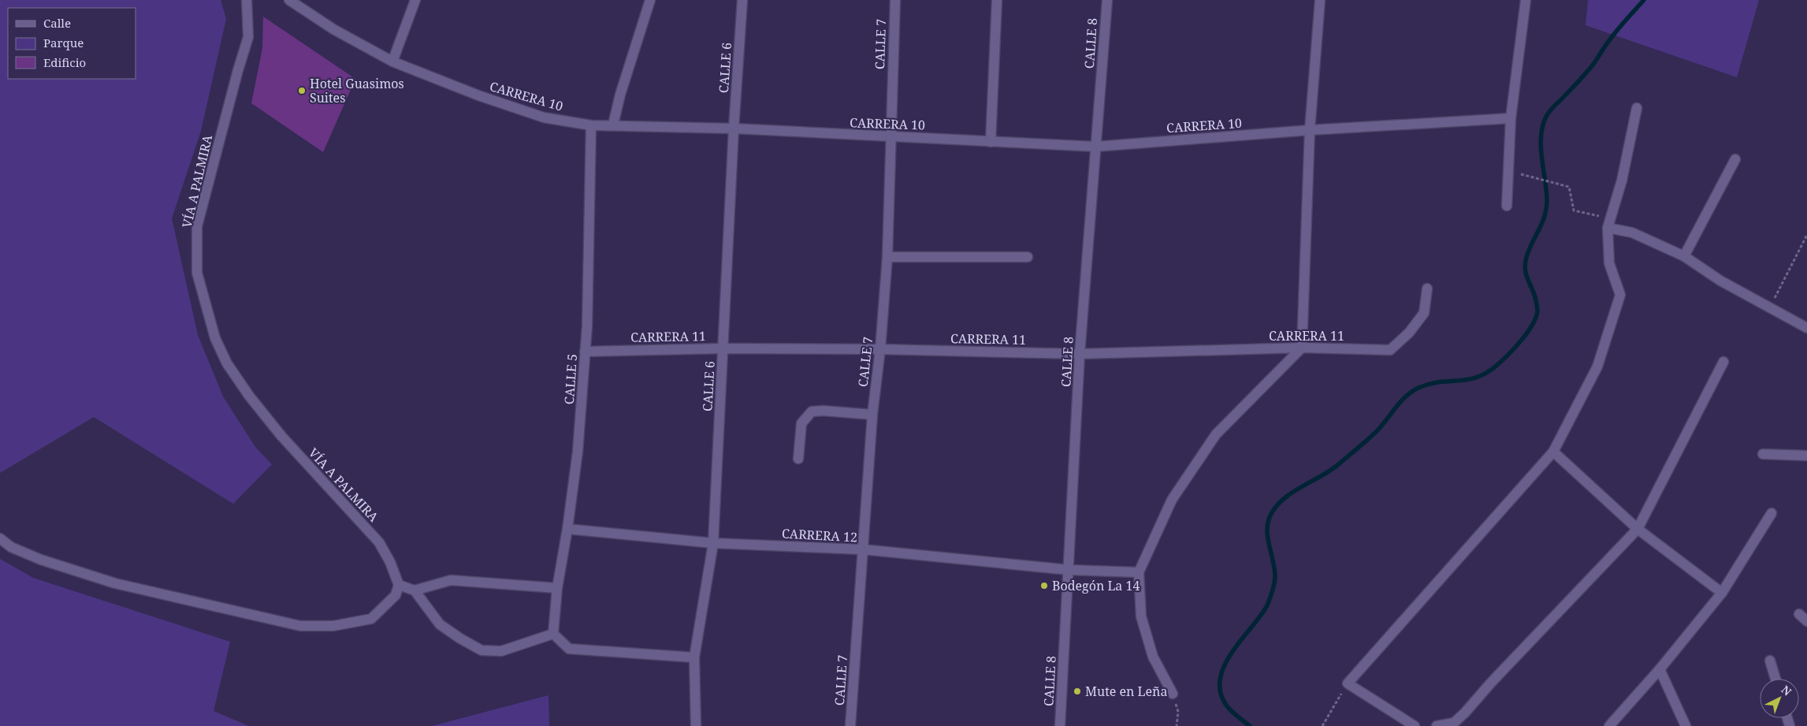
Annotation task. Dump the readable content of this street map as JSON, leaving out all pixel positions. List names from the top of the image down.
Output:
{
  "streets": {
    "street": [
      "CALLE 8",
      "CALLE 7",
      "CALLE 6",
      "CARRERA 10",
      "VÍA A PALMIRA",
      "CARRERA 11",
      "CALLE 5",
      "CARRERA 12"
    ]
  },
  "crossings": [
    ["CALLE 8", "CARRERA 10"],
    ["CALLE 8", "CARRERA 11"],
    ["CALLE 8", "CARRERA 12"],
    ["CALLE 7", "CARRERA 10"],
    ["CALLE 7", "CARRERA 11"],
    ["CALLE 7", "CARRERA 12"],
    ["CALLE 6", "CARRERA 10"],
    ["CALLE 6", "CARRERA 11"],
    ["CALLE 6", "CARRERA 12"],
    ["CARRERA 10", "CALLE 5"],
    ["CARRERA 11", "CALLE 5"],
    ["CALLE 5", "CARRERA 12"]
  ],
  "places": ["Hotel Guasimos Suites", "Bodegón La 14", "Mute en Leña"],
  "legend": ["Calle", "Parque", "Edificio"],
  "north": "top right"
}
